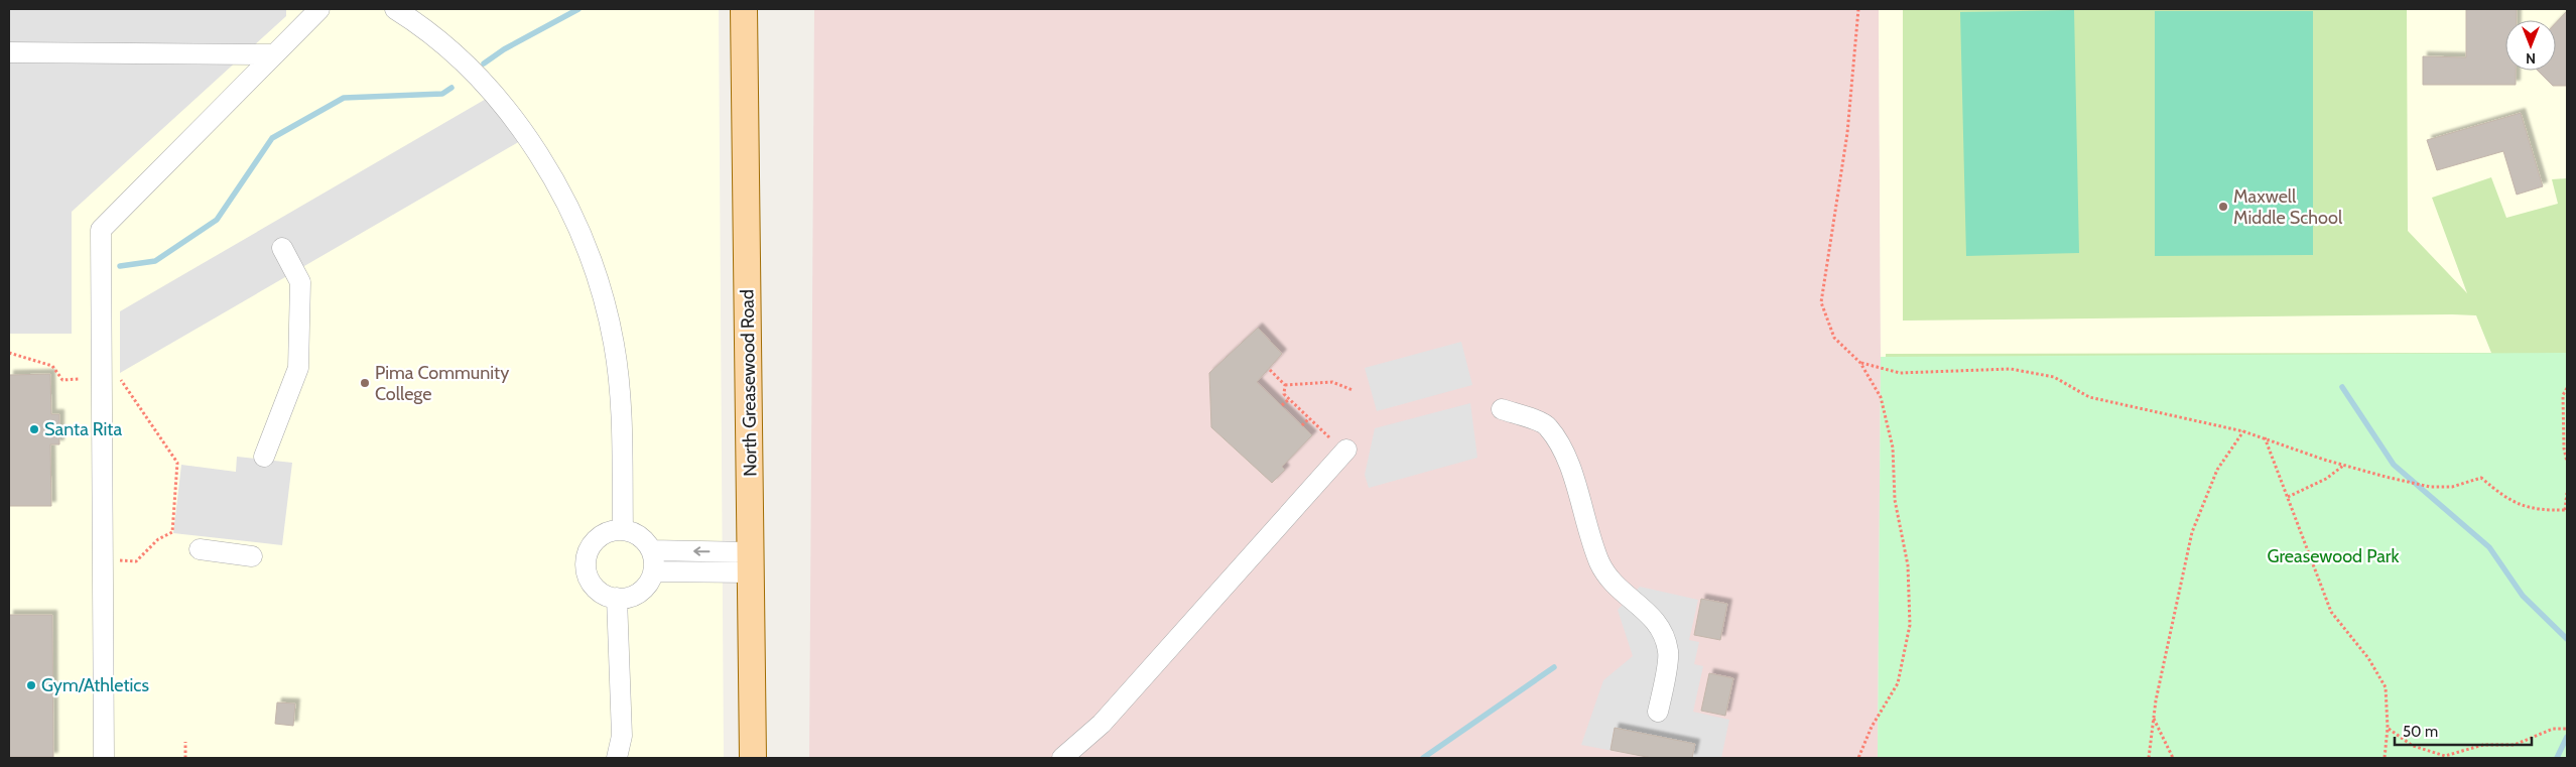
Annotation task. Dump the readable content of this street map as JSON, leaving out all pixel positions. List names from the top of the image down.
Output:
{
  "streets": {
    "main road": ["North Greasewood Road"]
  },
  "parks": ["Greasewood Park"],
  "places": [
    "Maxwell Middle School",
    "Pima Community College",
    "Santa Rita",
    "Gym/Athletics"
  ],
  "scale_bar": "50 m",
  "north": "bottom"
}
